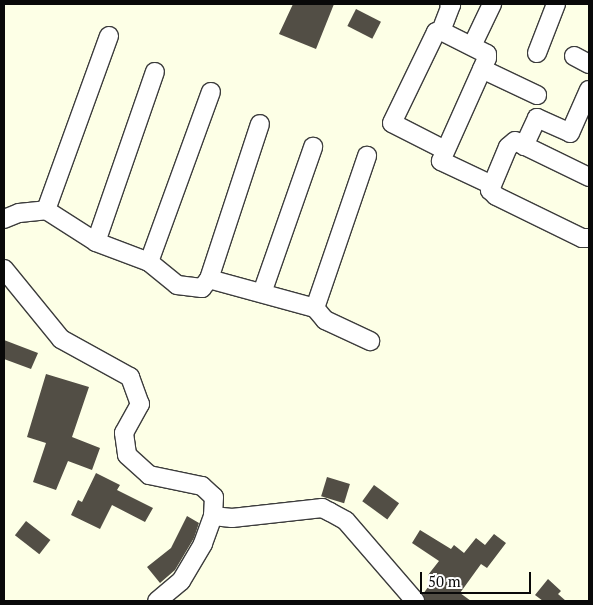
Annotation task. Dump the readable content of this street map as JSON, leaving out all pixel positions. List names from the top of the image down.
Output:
{
  "scale_bar": "50 m"
}
